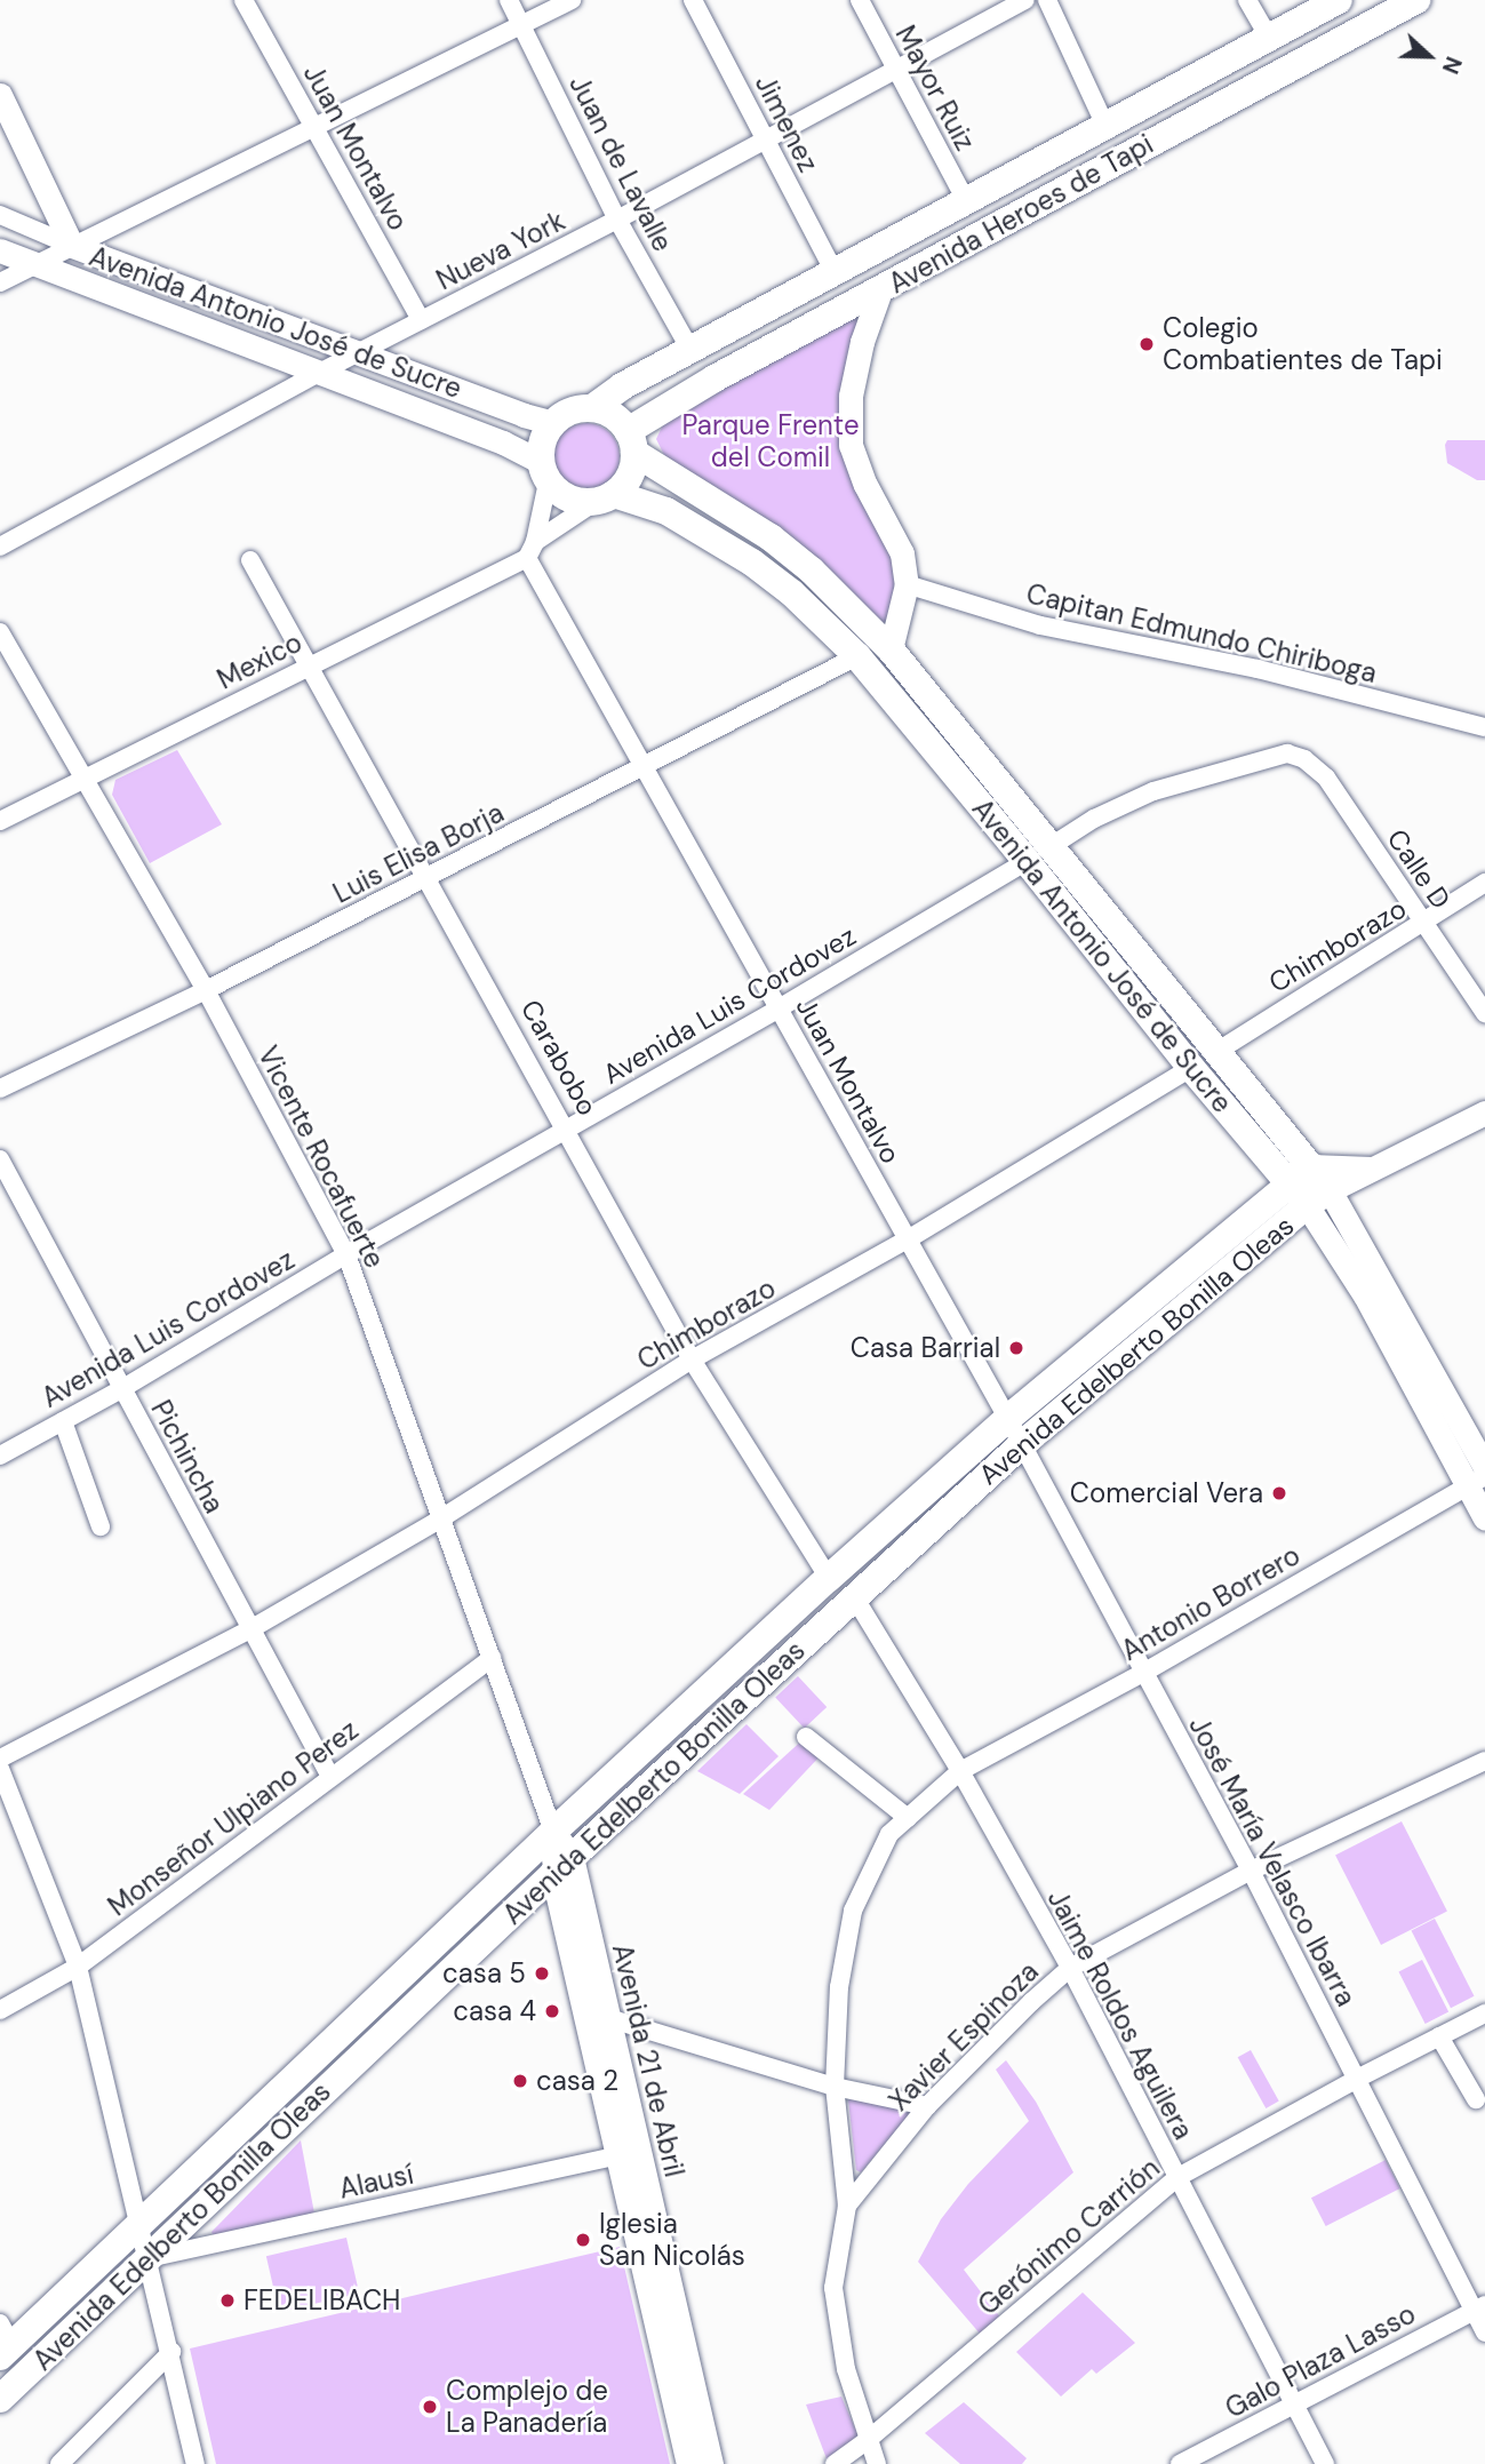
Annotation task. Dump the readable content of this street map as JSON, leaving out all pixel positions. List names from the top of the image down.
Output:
{
  "streets": {
    "main road": [
      "Avenida Heroes de Tapi",
      "Avenida Antonio José de Sucre",
      "Avenida Edelberto Bonilla Oleas",
      "Avenida 21 de Abril"
    ],
    "street": [
      "Mayor Ruiz",
      "Jimenez",
      "Juan Montalvo",
      "Juan de Lavalle",
      "Nueva York",
      "Capitan Edmundo Chiriboga",
      "Mexico",
      "Luis Elisa Borja",
      "Calle D",
      "Chimborazo",
      "Avenida Luis Cordovez",
      "Carabobo",
      "Vicente Rocafuerte",
      "Pichincha",
      "Antonio Borrero",
      "Monseñor Ulpiano Perez",
      "José María Velasco Ibarra",
      "Jaime Roldos Aguilera",
      "Xavier Espinoza",
      "Alausí",
      "Gerónimo Carrión",
      "Galo Plaza Lasso"
    ]
  },
  "crossings": [
    ["Mayor Ruiz", "Avenida Heroes de Tapi"],
    ["Mayor Ruiz", "Nueva York"],
    ["Jimenez", "Avenida Heroes de Tapi"],
    ["Jimenez", "Nueva York"],
    ["Juan Montalvo", "Nueva York"],
    ["Juan Montalvo", "Mexico"],
    ["Juan Montalvo", "Luis Elisa Borja"],
    ["Juan Montalvo", "Chimborazo"],
    ["Juan Montalvo", "Avenida Luis Cordovez"],
    ["Juan Montalvo", "Avenida Edelberto Bonilla Oleas"],
    ["Juan Montalvo", "José María Velasco Ibarra"],
    ["Juan de Lavalle", "Avenida Heroes de Tapi"],
    ["Juan de Lavalle", "Nueva York"],
    ["Avenida Heroes de Tapi", "Avenida Antonio José de Sucre"],
    ["Avenida Heroes de Tapi", "Mexico"],
    ["Nueva York", "Avenida Antonio José de Sucre"],
    ["Avenida Antonio José de Sucre", "Mexico"],
    ["Avenida Antonio José de Sucre", "Luis Elisa Borja"],
    ["Avenida Antonio José de Sucre", "Calle D"],
    ["Avenida Antonio José de Sucre", "Chimborazo"],
    ["Avenida Antonio José de Sucre", "Avenida Luis Cordovez"],
    ["Avenida Antonio José de Sucre", "Avenida Edelberto Bonilla Oleas"],
    ["Avenida Antonio José de Sucre", "Antonio Borrero"],
    ["Mexico", "Carabobo"],
    ["Mexico", "Vicente Rocafuerte"],
    ["Luis Elisa Borja", "Carabobo"],
    ["Luis Elisa Borja", "Vicente Rocafuerte"],
    ["Calle D", "Chimborazo"],
    ["Chimborazo", "Carabobo"],
    ["Chimborazo", "Vicente Rocafuerte"],
    ["Chimborazo", "Pichincha"],
    ["Avenida Luis Cordovez", "Carabobo"],
    ["Avenida Luis Cordovez", "Vicente Rocafuerte"],
    ["Avenida Luis Cordovez", "Pichincha"],
    ["Carabobo", "Avenida Edelberto Bonilla Oleas"],
    ["Vicente Rocafuerte", "Avenida Edelberto Bonilla Oleas"],
    ["Vicente Rocafuerte", "Monseñor Ulpiano Perez"],
    ["Avenida Edelberto Bonilla Oleas", "José María Velasco Ibarra"],
    ["Avenida Edelberto Bonilla Oleas", "Jaime Roldos Aguilera"],
    ["Avenida Edelberto Bonilla Oleas", "Avenida 21 de Abril"],
    ["Avenida Edelberto Bonilla Oleas", "Alausí"],
    ["Pichincha", "Monseñor Ulpiano Perez"],
    ["Antonio Borrero", "José María Velasco Ibarra"],
    ["Antonio Borrero", "Jaime Roldos Aguilera"],
    ["Antonio Borrero", "Xavier Espinoza"],
    ["José María Velasco Ibarra", "Xavier Espinoza"],
    ["José María Velasco Ibarra", "Gerónimo Carrión"],
    ["José María Velasco Ibarra", "Galo Plaza Lasso"],
    ["Jaime Roldos Aguilera", "Xavier Espinoza"],
    ["Jaime Roldos Aguilera", "Gerónimo Carrión"],
    ["Jaime Roldos Aguilera", "Galo Plaza Lasso"],
    ["Avenida 21 de Abril", "Alausí"]
  ],
  "parks": ["Parque Frente del Comil"],
  "places": [
    "Colegio Combatientes de Tapi",
    "Casa Barrial",
    "Comercial Vera",
    "casa 5",
    "casa 4",
    "casa 2",
    "Iglesia San Nicolás",
    "FEDELIBACH",
    "Complejo de La Panadería"
  ],
  "north": "right"
}
